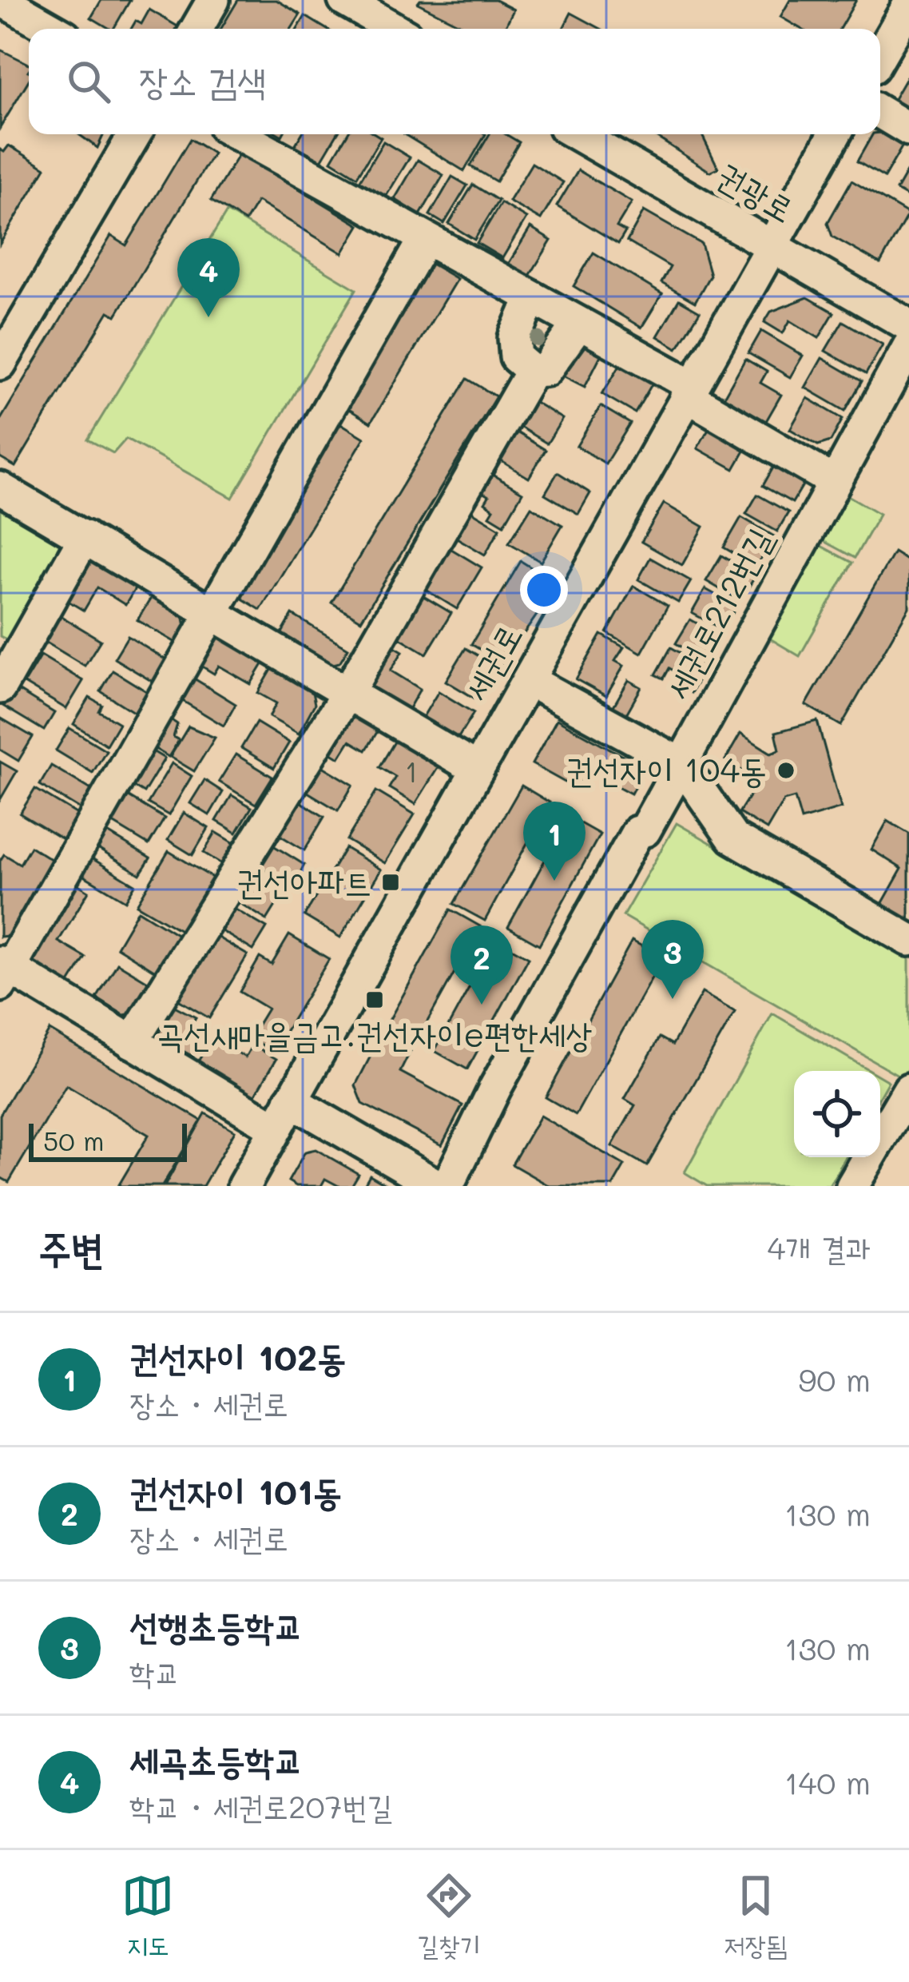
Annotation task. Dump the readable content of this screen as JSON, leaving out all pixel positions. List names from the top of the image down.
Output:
{
  "streets": {
    "street": ["권광로", "세권로212번길", "세권로"]
  },
  "crossings": [
    ["권광로", "세권로"]
  ],
  "places": {
    "other": ["권선자이 104동"],
    "transit": ["권선아파트", "곡선새마을금고.권선자이e편한세상"]
  },
  "house_numbers": ["1"],
  "scale_bar": "50 m",
  "page": {
    "search": "장소 검색",
    "pins": [
      "4",
      "1",
      "3",
      "2"
    ],
    "scale": "50 m",
    "heading": ["주변", "4개 결과"],
    "list": [
      {
        "mark": "1",
        "name": "권선자이 102동",
        "note": "장소 · 세권로",
        "value": "90 m"
      },
      {
        "mark": "2",
        "name": "권선자이 101동",
        "note": "장소 · 세권로",
        "value": "130 m"
      },
      {
        "mark": "3",
        "name": "선행초등학교",
        "note": "학교",
        "value": "130 m"
      },
      {
        "mark": "4",
        "name": "세곡초등학교",
        "note": "학교 · 세권로207번길",
        "value": "140 m"
      }
    ],
    "nav": ["지도", "길찾기", "저장됨"]
  }
}
